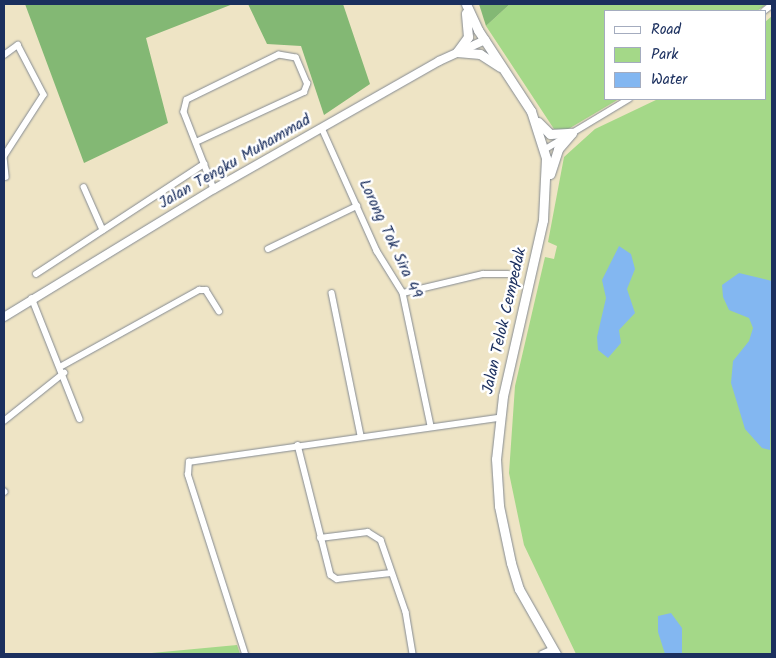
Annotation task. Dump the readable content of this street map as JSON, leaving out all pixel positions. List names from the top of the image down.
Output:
{
  "streets": {
    "main road": ["Jalan Tengku Muhammad", "Jalan Telok Cempedak"],
    "street": ["Lorong Tok Sira 49"]
  },
  "crossings": [
    ["Jalan Tengku Muhammad", "Lorong Tok Sira 49"],
    ["Jalan Tengku Muhammad", "Jalan Telok Cempedak"]
  ],
  "legend": ["Road", "Park", "Water"]
}
